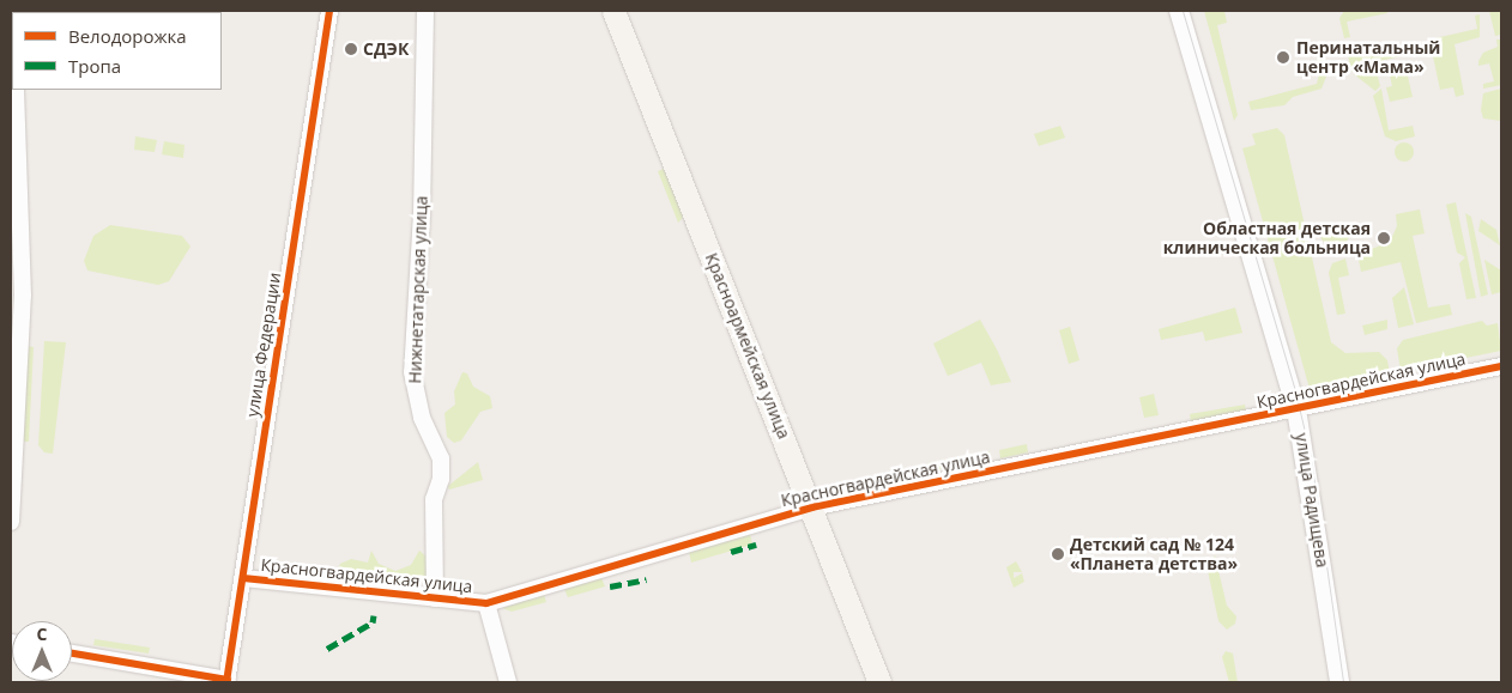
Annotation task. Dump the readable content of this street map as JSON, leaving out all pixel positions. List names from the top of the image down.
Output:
{
  "streets": {
    "main road": ["Красноармейская улица"],
    "street": [
      "Нижнетатарская улица",
      "улица Федерации",
      "Красногвардейская улица",
      "улица Радищева"
    ]
  },
  "crossings": [
    ["Нижнетатарская улица", "Красногвардейская улица"],
    ["улица Федерации", "Красногвардейская улица"],
    ["Красноармейская улица", "Красногвардейская улица"],
    ["Красногвардейская улица", "улица Радищева"]
  ],
  "places": [
    "СДЭК",
    "Перинатальный центр «Мама»",
    "Областная детская клиническая больница",
    "Детский сад № 124 «Планета детства»"
  ],
  "legend": ["Велодорожка", "Тропа"],
  "north": "top"
}
